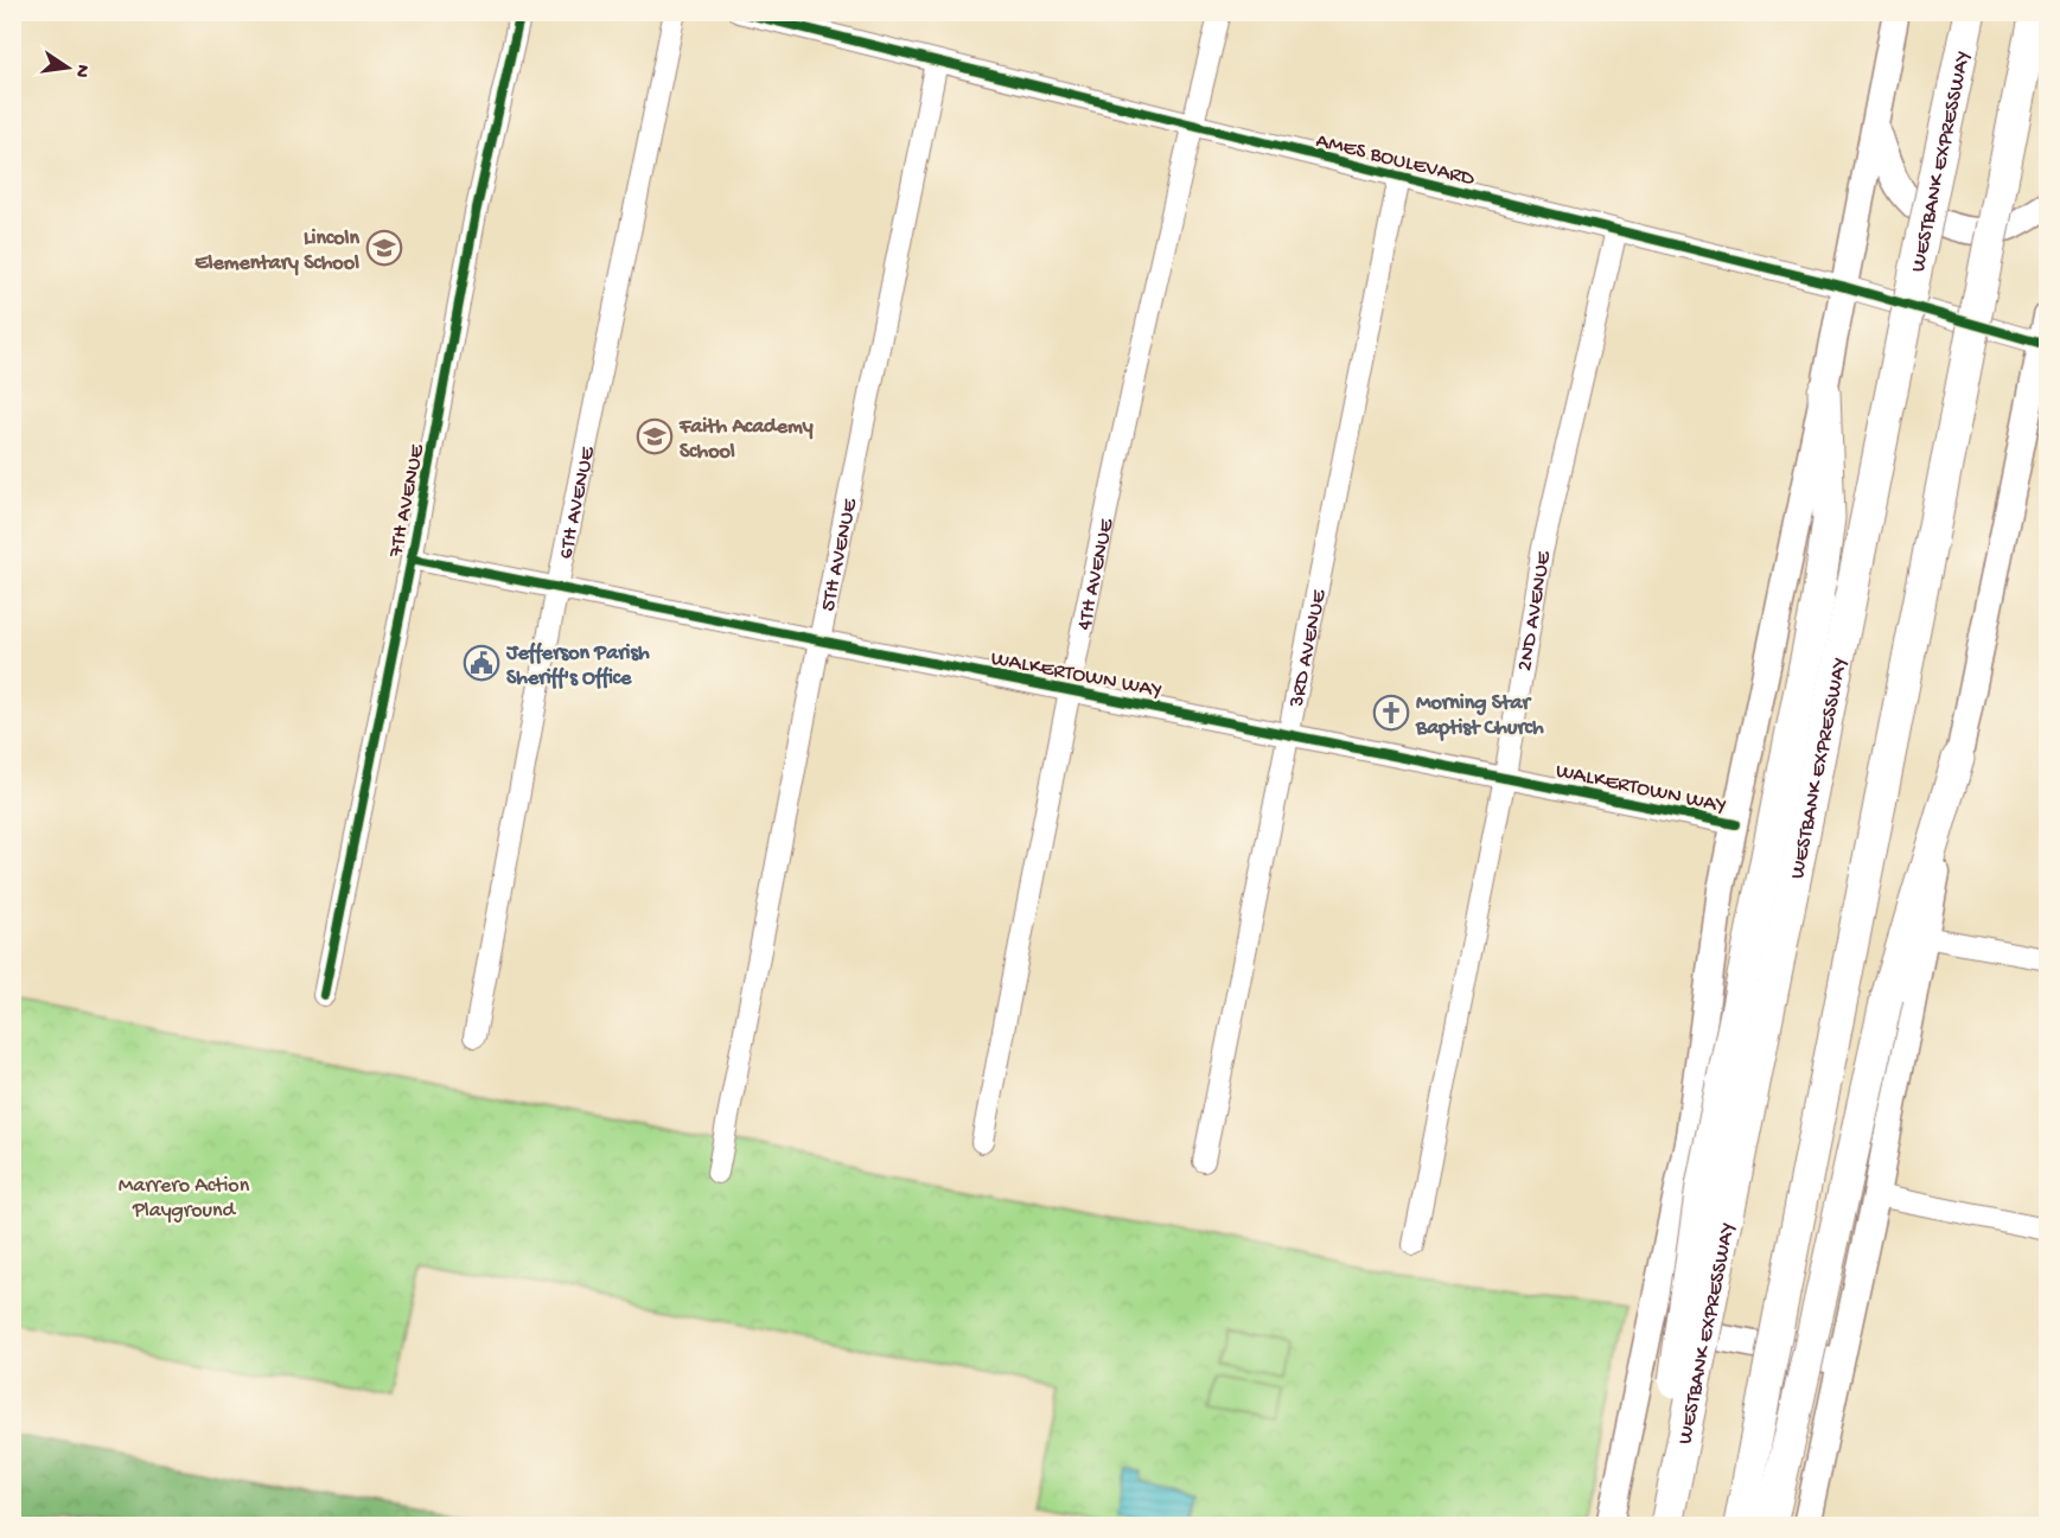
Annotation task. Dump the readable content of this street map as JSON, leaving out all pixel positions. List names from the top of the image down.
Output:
{
  "streets": {
    "highway": ["WESTBANK EXPRESSWAY"],
    "street": [
      "AMES BOULEVARD",
      "7TH AVENUE",
      "6TH AVENUE",
      "5TH AVENUE",
      "4TH AVENUE",
      "2ND AVENUE",
      "3RD AVENUE",
      "WALKERTOWN WAY"
    ]
  },
  "crossings": [
    ["AMES BOULEVARD", "5TH AVENUE"],
    ["AMES BOULEVARD", "4TH AVENUE"],
    ["AMES BOULEVARD", "2ND AVENUE"],
    ["AMES BOULEVARD", "3RD AVENUE"],
    ["7TH AVENUE", "WALKERTOWN WAY"],
    ["6TH AVENUE", "WALKERTOWN WAY"],
    ["5TH AVENUE", "WALKERTOWN WAY"],
    ["4TH AVENUE", "WALKERTOWN WAY"],
    ["2ND AVENUE", "WALKERTOWN WAY"],
    ["3RD AVENUE", "WALKERTOWN WAY"]
  ],
  "parks": ["Marrero Action Playground"],
  "places": {
    "school or university": ["Lincoln Elementary School", "Faith Academy School"],
    "public building": ["Jefferson Parish Sheriff's Office"],
    "church": ["Morning Star Baptist Church"]
  },
  "north": "right"
}
